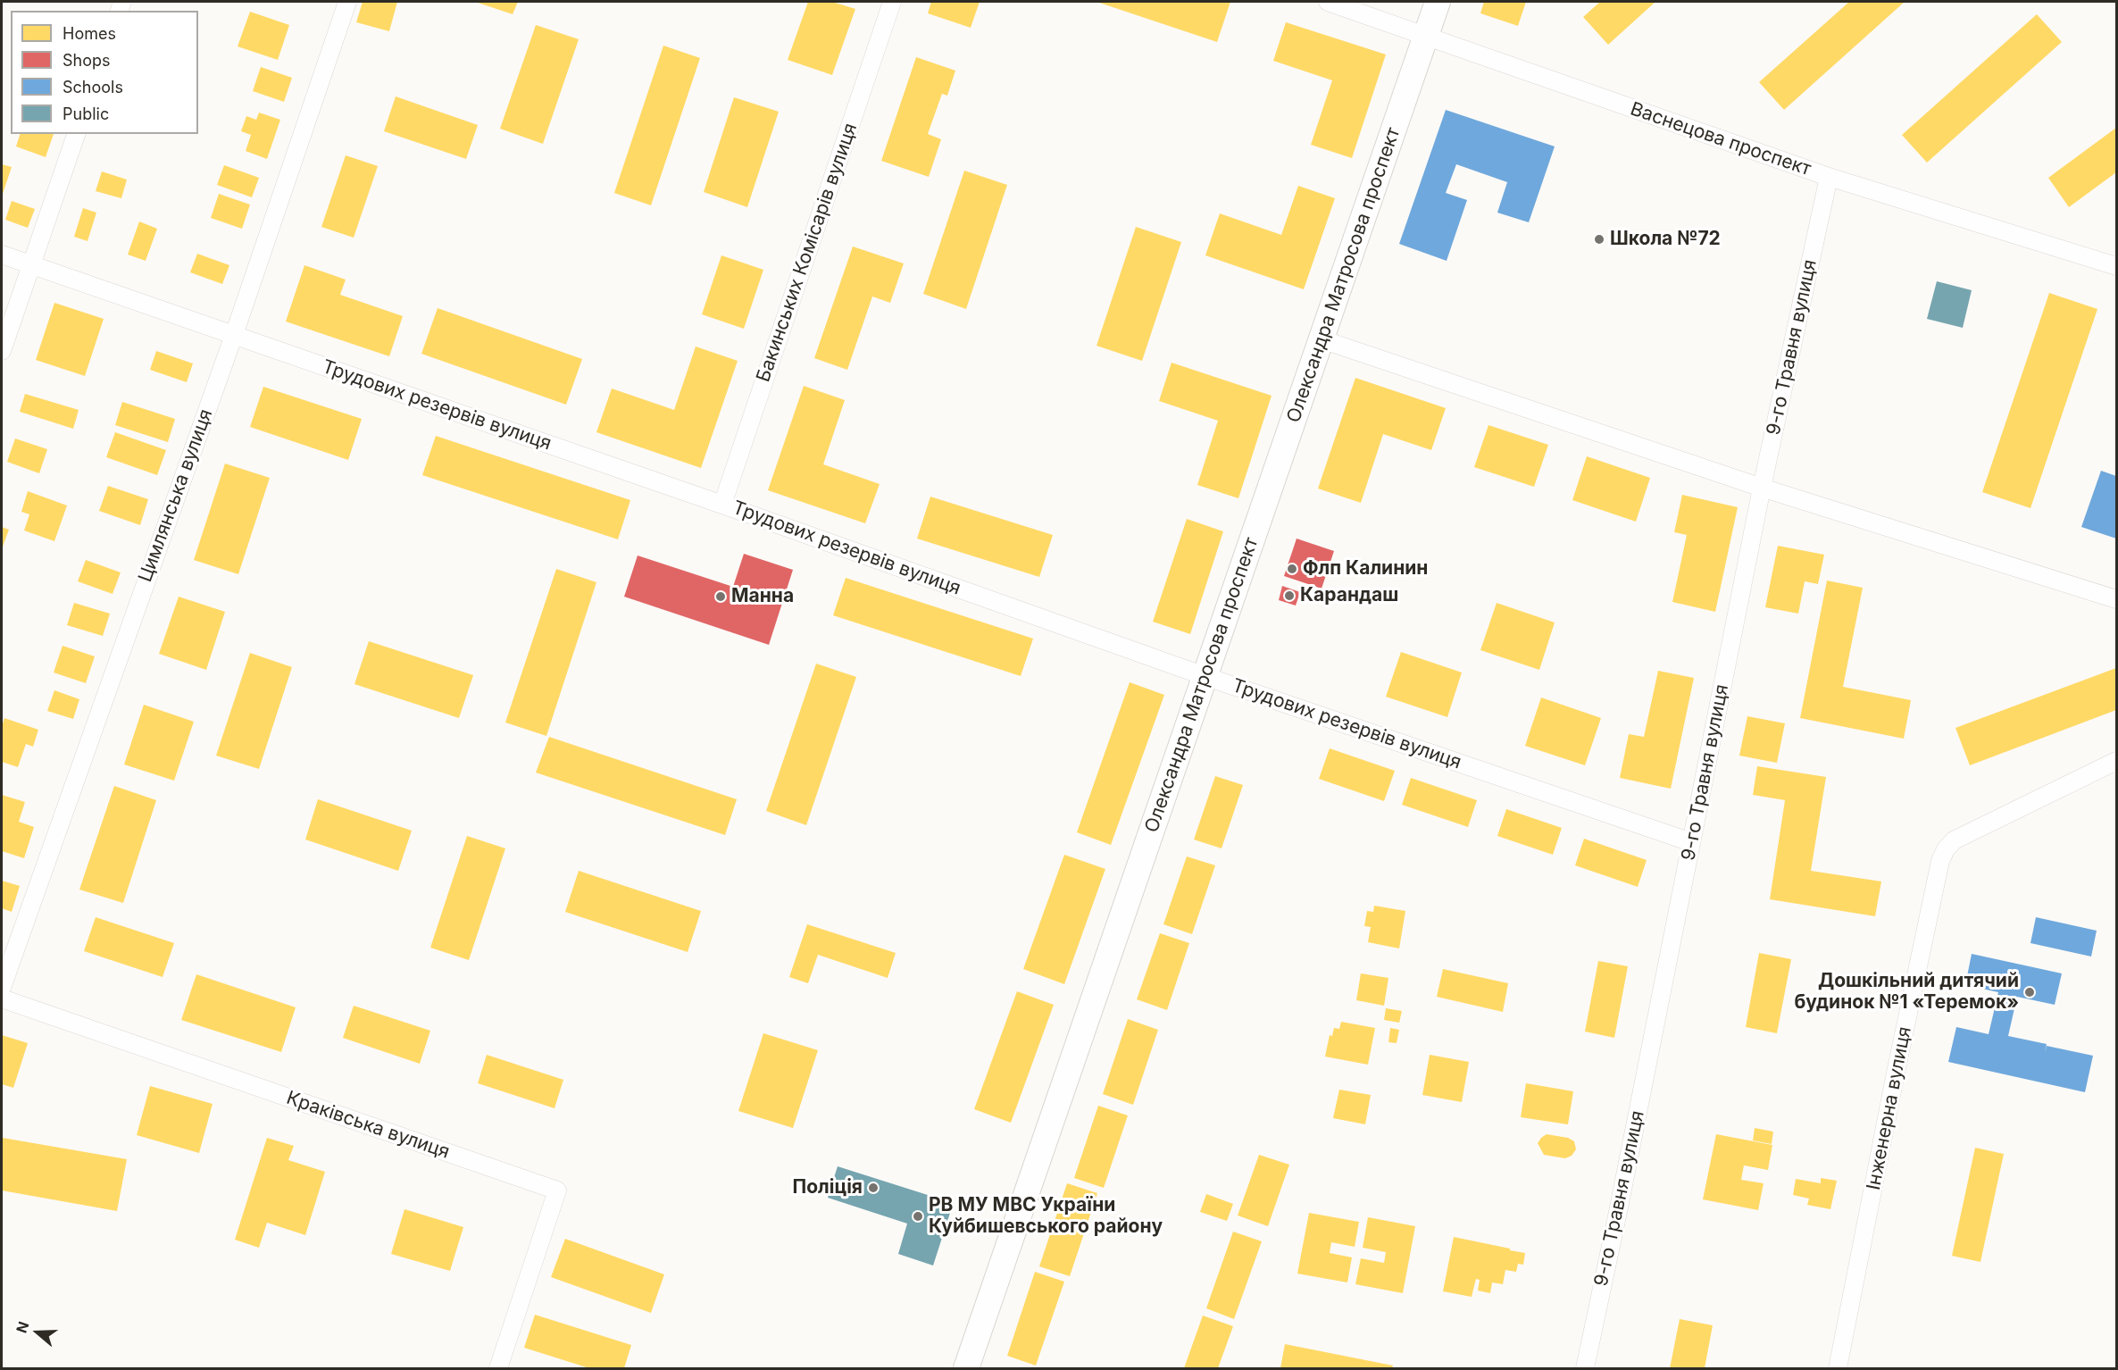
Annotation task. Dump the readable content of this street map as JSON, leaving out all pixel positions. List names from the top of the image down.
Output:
{
  "streets": {
    "main road": ["Олександра Матросова проспект"],
    "street": [
      "Васнецова проспект",
      "Бакинських Комісарів вулиця",
      "9-го Травня вулиця",
      "Трудових резервів вулиця",
      "Цимлянська вулиця",
      "Інженерна вулиця",
      "Краківська вулиця"
    ]
  },
  "crossings": [
    ["Васнецова проспект", "Олександра Матросова проспект"],
    ["Васнецова проспект", "9-го Травня вулиця"],
    ["Бакинських Комісарів вулиця", "Трудових резервів вулиця"],
    ["Олександра Матросова проспект", "Трудових резервів вулиця"],
    ["9-го Травня вулиця", "Трудових резервів вулиця"],
    ["Трудових резервів вулиця", "Цимлянська вулиця"]
  ],
  "places": [
    "Школа №72",
    "Флп Калинин",
    "Карандаш",
    "Манна",
    "Дошкільний дитячий будинок №1 «Теремок»",
    "Поліція",
    "РВ МУ МВС України Куйбишевського району"
  ],
  "legend": [
    "Homes",
    "Shops",
    "Schools",
    "Public"
  ],
  "north": "left"
}
